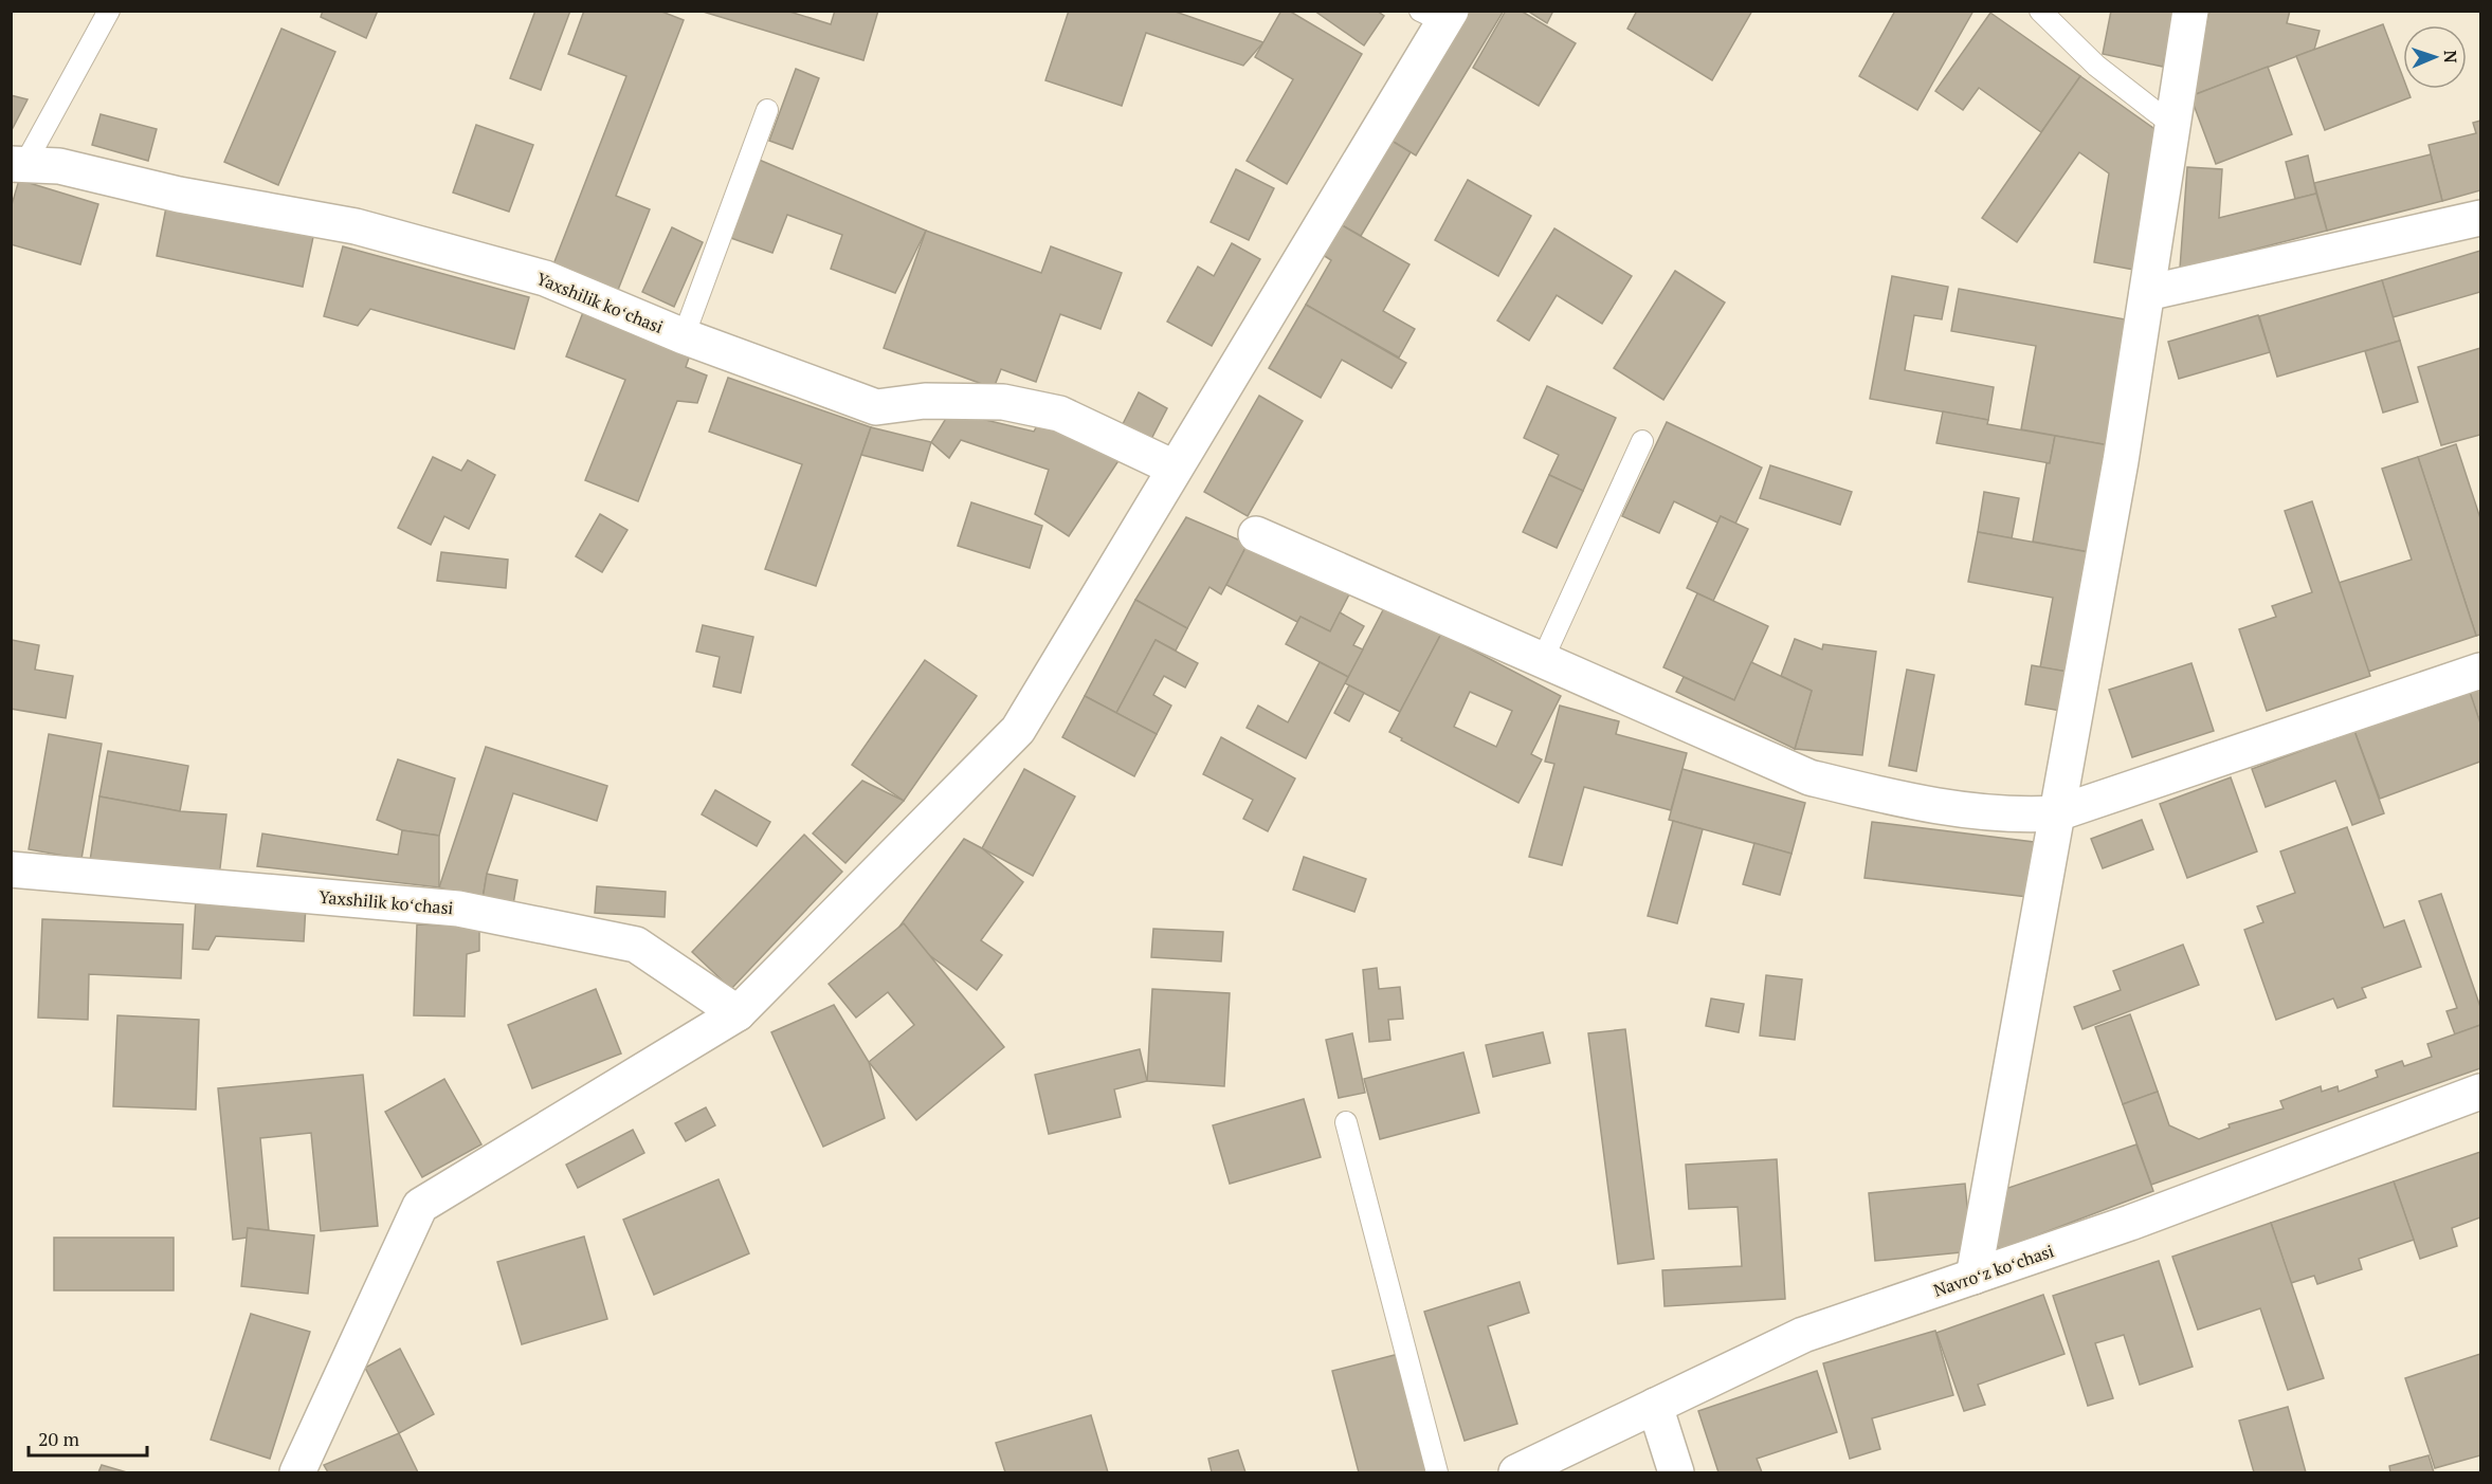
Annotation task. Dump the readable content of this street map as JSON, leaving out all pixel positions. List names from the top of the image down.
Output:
{
  "streets": {
    "street": ["Yaxshilik koʻchasi", "Navroʻz koʻchasi"]
  },
  "scale_bar": "20 m",
  "north": "right"
}
